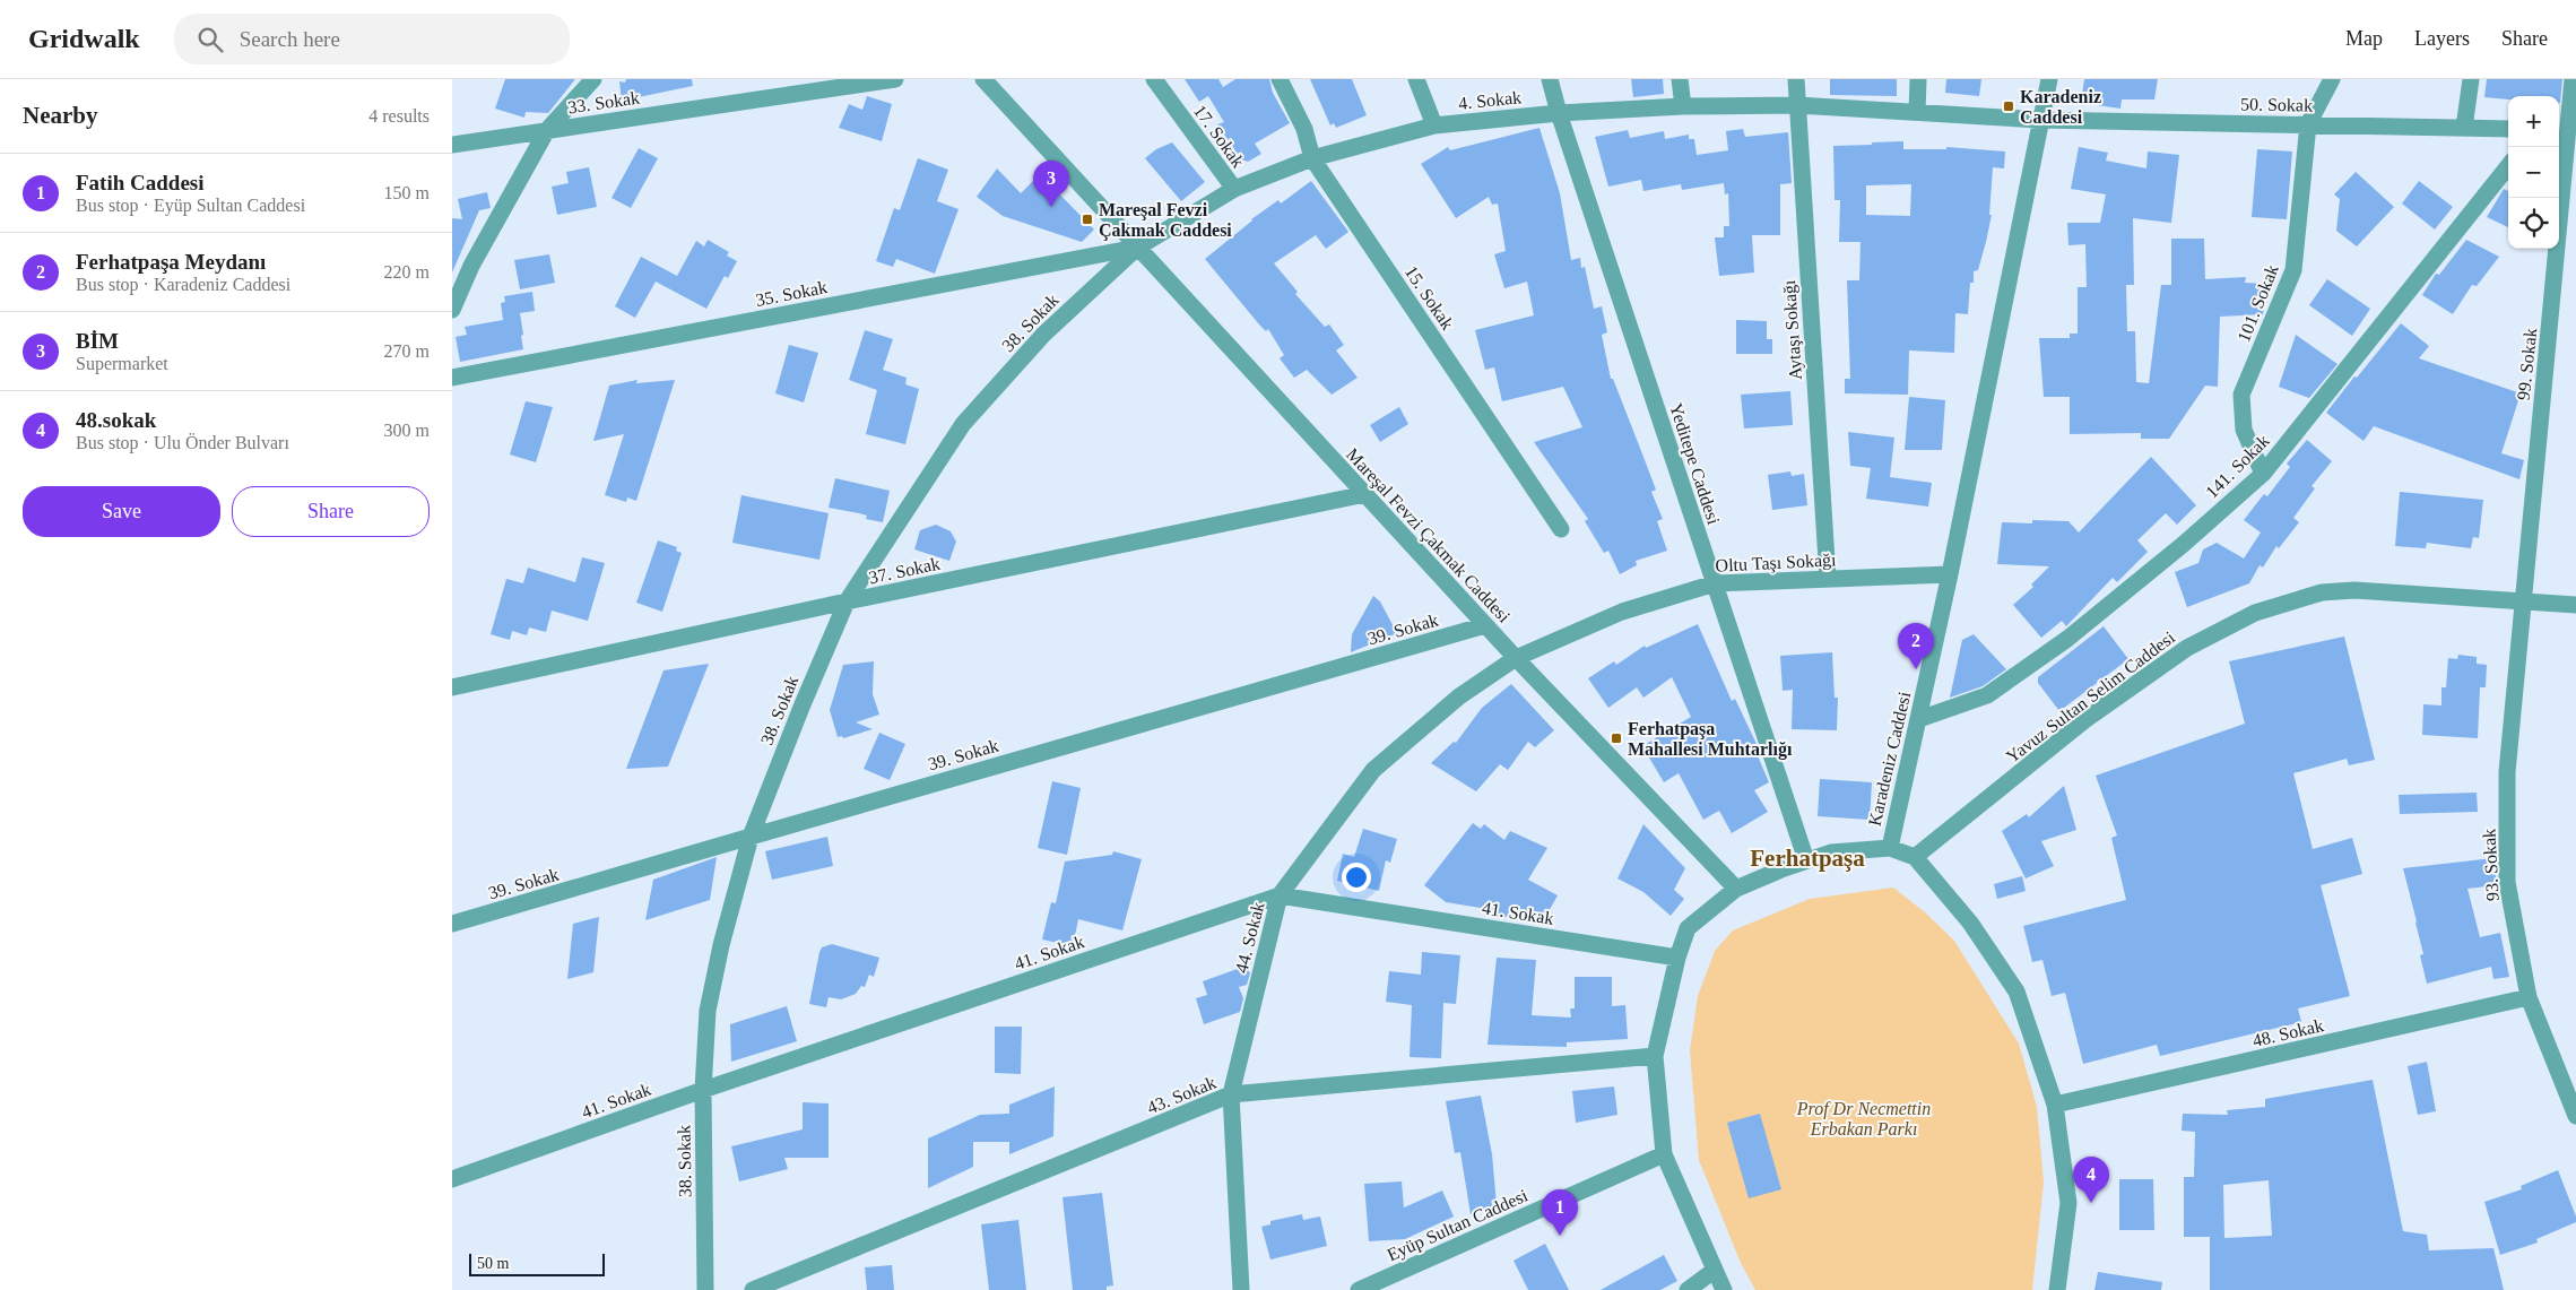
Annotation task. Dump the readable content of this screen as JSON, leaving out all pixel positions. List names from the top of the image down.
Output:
{
  "streets": {
    "street": [
      "4. Sokak",
      "33. Sokak",
      "50. Sokak",
      "17. Sokak",
      "35. Sokak",
      "15. Sokak",
      "101. Sokak",
      "38. Sokak",
      "Aytaşı Sokağı",
      "99. Sokak",
      "Yeditepe Caddesi",
      "141. Sokak",
      "Mareşal Fevzi Çakmak Caddesi",
      "Oltu Taşı Sokağı",
      "37. Sokak",
      "39. Sokak",
      "Yavuz Sultan Selim Caddesi",
      "Karadeniz Caddesi",
      "93. Sokak",
      "41. Sokak",
      "44. Sokak",
      "48. Sokak",
      "43. Sokak",
      "Eyüp Sultan Caddesi"
    ]
  },
  "crossings": [
    ["4. Sokak", "50. Sokak"],
    ["4. Sokak", "17. Sokak"],
    ["4. Sokak", "35. Sokak"],
    ["4. Sokak", "15. Sokak"],
    ["4. Sokak", "38. Sokak"],
    ["4. Sokak", "Aytaşı Sokağı"],
    ["4. Sokak", "Yeditepe Caddesi"],
    ["4. Sokak", "Mareşal Fevzi Çakmak Caddesi"],
    ["4. Sokak", "Karadeniz Caddesi"],
    ["50. Sokak", "101. Sokak"],
    ["50. Sokak", "Karadeniz Caddesi"],
    ["35. Sokak", "38. Sokak"],
    ["35. Sokak", "Mareşal Fevzi Çakmak Caddesi"],
    ["101. Sokak", "141. Sokak"],
    ["38. Sokak", "Mareşal Fevzi Çakmak Caddesi"],
    ["38. Sokak", "37. Sokak"],
    ["38. Sokak", "39. Sokak"],
    ["38. Sokak", "41. Sokak"],
    ["Aytaşı Sokağı", "Oltu Taşı Sokağı"],
    ["99. Sokak", "Yavuz Sultan Selim Caddesi"],
    ["99. Sokak", "93. Sokak"],
    ["Yeditepe Caddesi", "Oltu Taşı Sokağı"],
    ["141. Sokak", "Karadeniz Caddesi"],
    ["Mareşal Fevzi Çakmak Caddesi", "Oltu Taşı Sokağı"],
    ["Mareşal Fevzi Çakmak Caddesi", "37. Sokak"],
    ["Mareşal Fevzi Çakmak Caddesi", "39. Sokak"],
    ["Mareşal Fevzi Çakmak Caddesi", "44. Sokak"],
    ["Oltu Taşı Sokağı", "Karadeniz Caddesi"],
    ["Oltu Taşı Sokağı", "44. Sokak"],
    ["Yavuz Sultan Selim Caddesi", "93. Sokak"],
    ["93. Sokak", "48. Sokak"],
    ["41. Sokak", "44. Sokak"],
    ["44. Sokak", "43. Sokak"]
  ],
  "districts": ["Ferhatpaşa"],
  "parks": ["Prof Dr Necmettin Erbakan Parkı"],
  "places": {
    "transit": ["Karadeniz Caddesi", "Mareşal Fevzi Çakmak Caddesi", "Ferhatpaşa Mahallesi Muhtarlığı"]
  },
  "scale_bar": "50 m",
  "page": {
    "header": "Gridwalk",
    "search": "Search here",
    "nav": ["Map", "Layers", "Share"],
    "heading": ["Nearby", "4 results"],
    "map_buttons": ["+", "−"],
    "list": [
      {
        "mark": "1",
        "name": "Fatih Caddesi",
        "note": "Bus stop · Eyüp Sultan Caddesi",
        "value": "150 m"
      },
      {
        "mark": "2",
        "name": "Ferhatpaşa Meydanı",
        "note": "Bus stop · Karadeniz Caddesi",
        "value": "220 m"
      },
      {
        "mark": "3",
        "name": "BİM",
        "note": "Supermarket",
        "value": "270 m"
      },
      {
        "mark": "4",
        "name": "48.sokak",
        "note": "Bus stop · Ulu Önder Bulvarı",
        "value": "300 m"
      }
    ],
    "pins": [
      "3",
      "2",
      "4",
      "1"
    ],
    "buttons": ["Save", "Share"],
    "scale": "50 m"
  }
}
